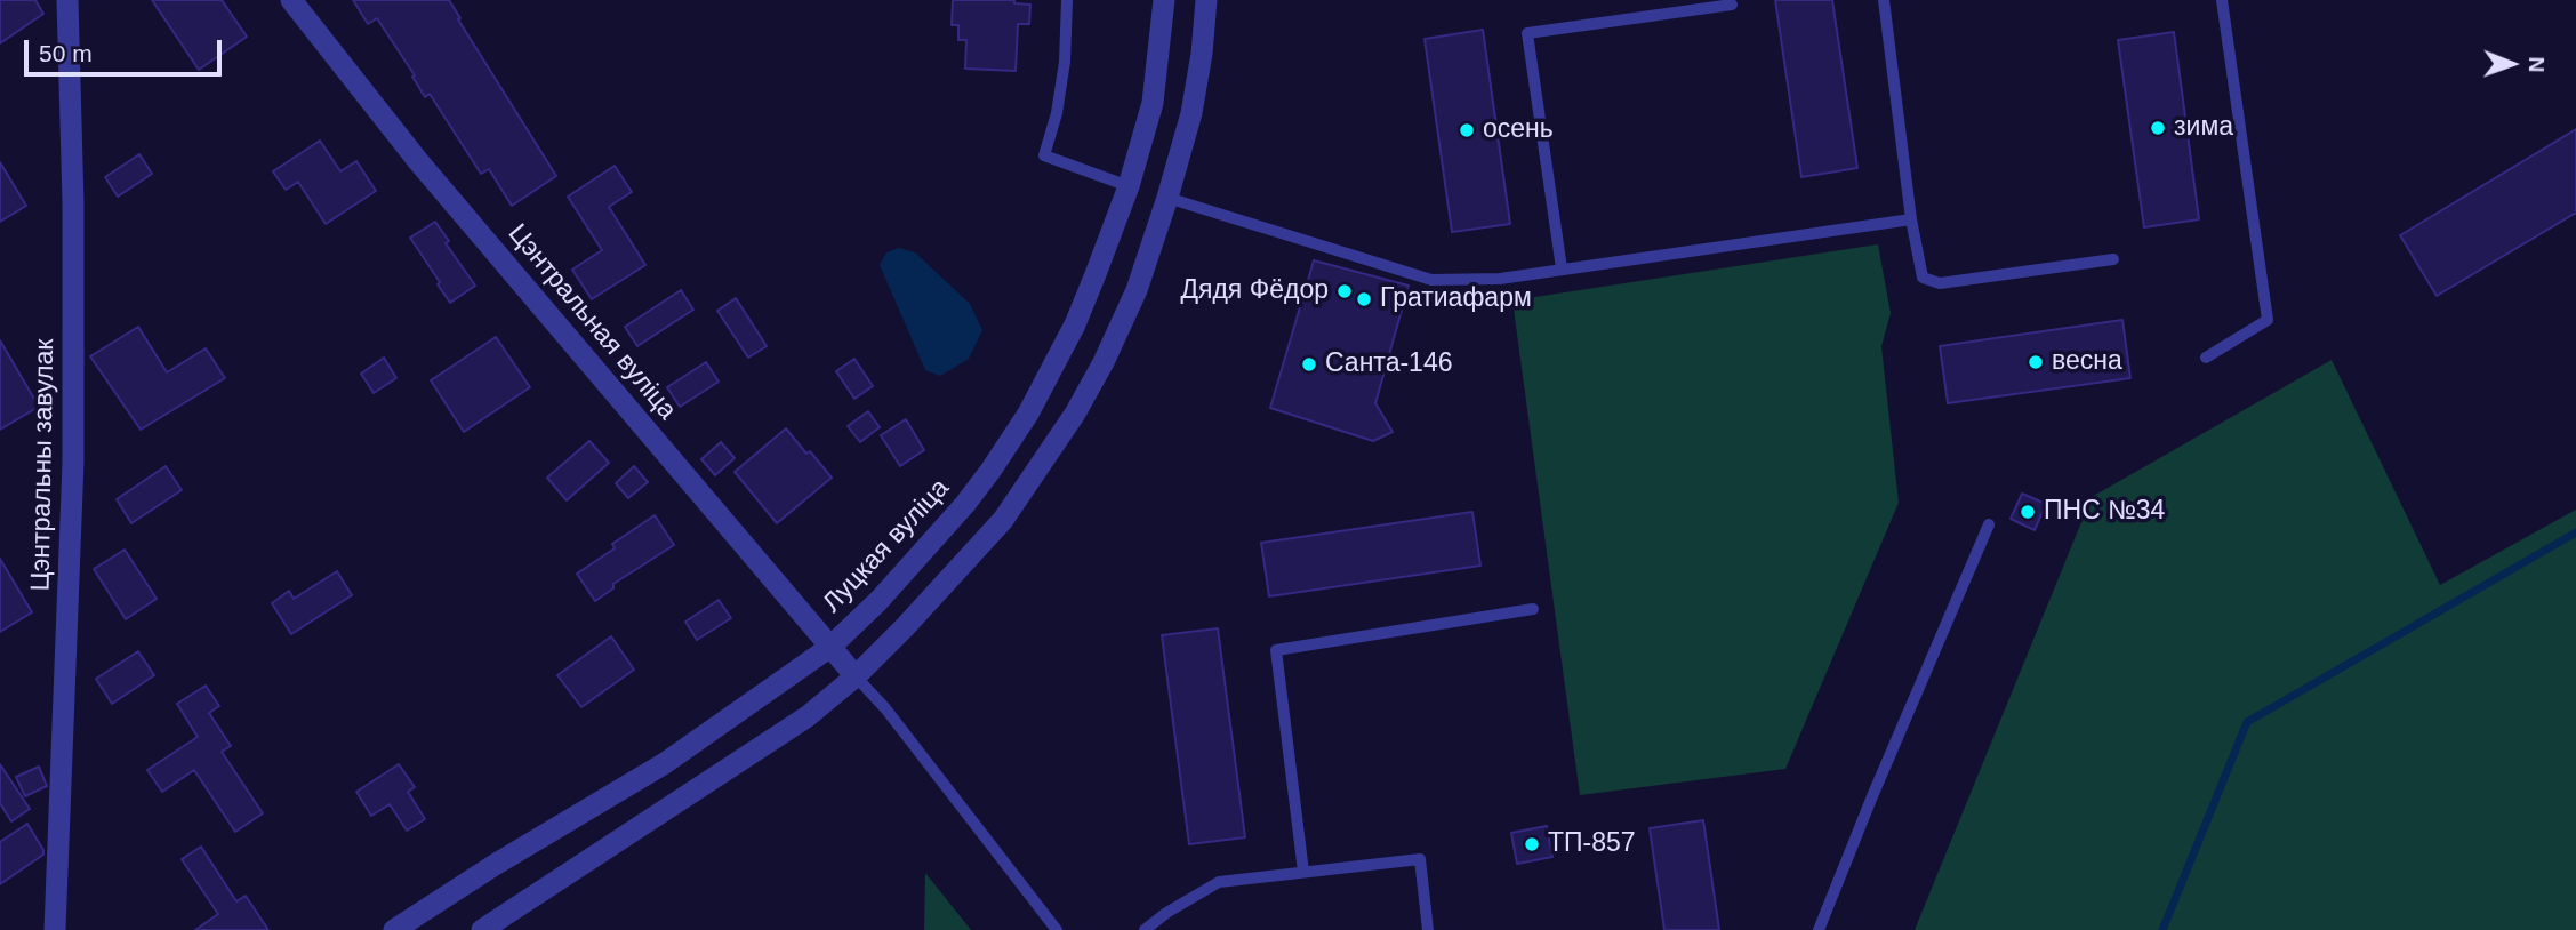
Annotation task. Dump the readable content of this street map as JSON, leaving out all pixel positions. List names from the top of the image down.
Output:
{
  "streets": {
    "street": ["Цэнтральная вуліца", "Цэнтральны завулак", "Луцкая вуліца"]
  },
  "crossings": [
    ["Цэнтральная вуліца", "Луцкая вуліца"]
  ],
  "places": [
    "зима",
    "осень",
    "Дядя Фёдор",
    "Гратиафарм",
    "весна",
    "Санта-146",
    "ПНС №34",
    "ТП-857"
  ],
  "scale_bar": "50 m",
  "north": "right"
}
